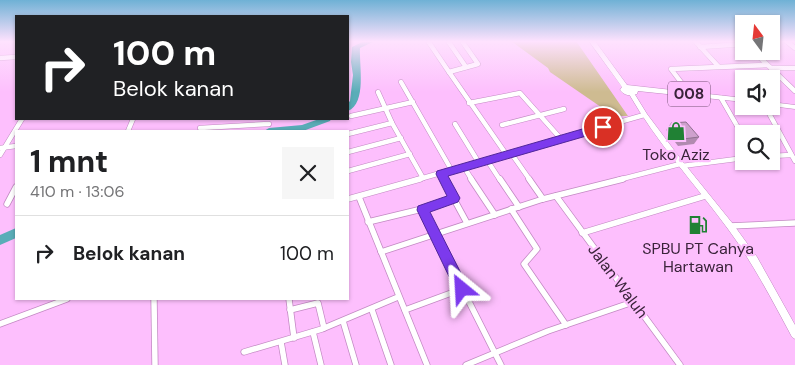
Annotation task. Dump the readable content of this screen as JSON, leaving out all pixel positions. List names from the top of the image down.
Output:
{
  "streets": {
    "street": ["008", "Jalan Waluh"]
  },
  "places": {
    "shop": ["Toko Aziz"],
    "fuel station": ["SPBU PT Cahya Hartawan"]
  },
  "north": "top",
  "page": {
    "turn": ["100 m", "Belok kanan"],
    "heading": ["1 mnt", "410 m · 13:06"],
    "list": [
      {
        "name": "Belok kanan",
        "value": "100 m"
      }
    ]
  }
}
